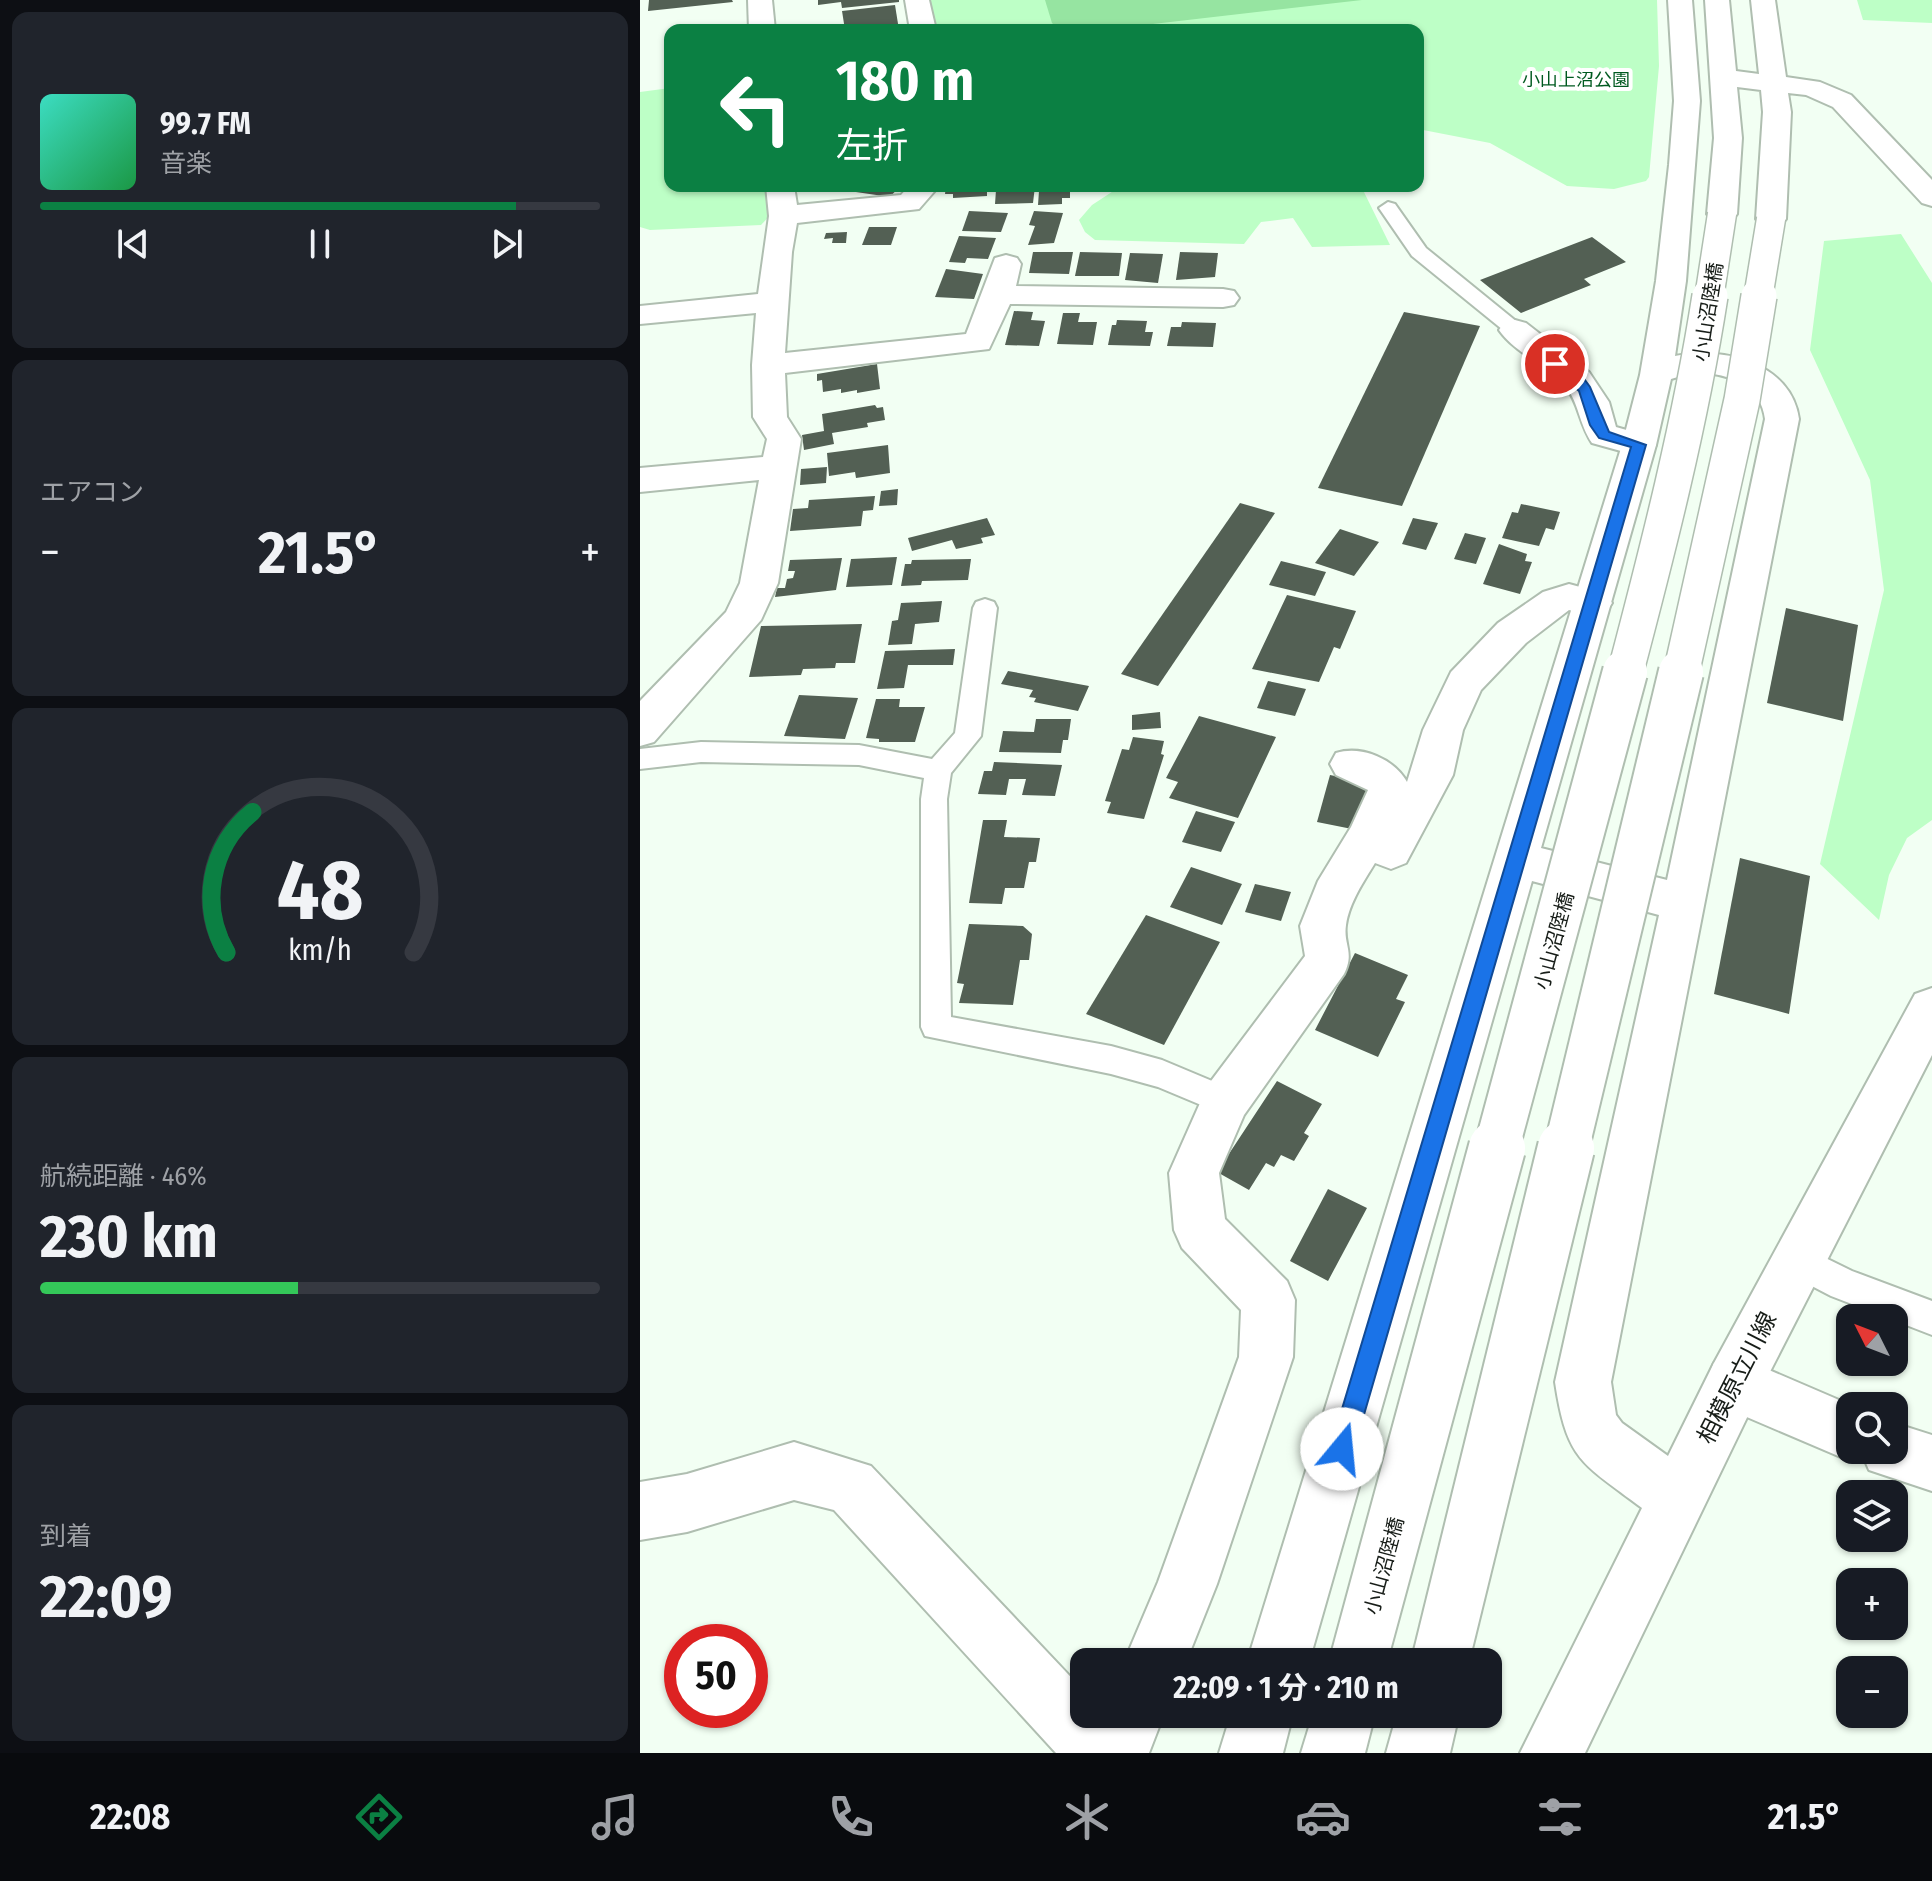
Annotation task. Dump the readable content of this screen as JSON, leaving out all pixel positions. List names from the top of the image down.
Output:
{
  "streets": {
    "main road": ["小山沼陸橋", "相模原立川線"]
  },
  "parks": ["小山上沼公園"],
  "north": "top left",
  "page": {
    "turn": ["180 m", "左折"],
    "song": ["99.7 FM", "音楽"],
    "tile": [
      "エアコン",
      ["航続距離 · 46%", "230 km"],
      ["到着", "22:09"]
    ],
    "heat": ["−", "21.5°", "+"],
    "map_buttons": ["+", "−"],
    "limit": "50",
    "trip": "22:09 · 1 分 · 210 m",
    "tabs": ["22:08", "21.5°"],
    "gauge": ["48", "km/h"]
  }
}
